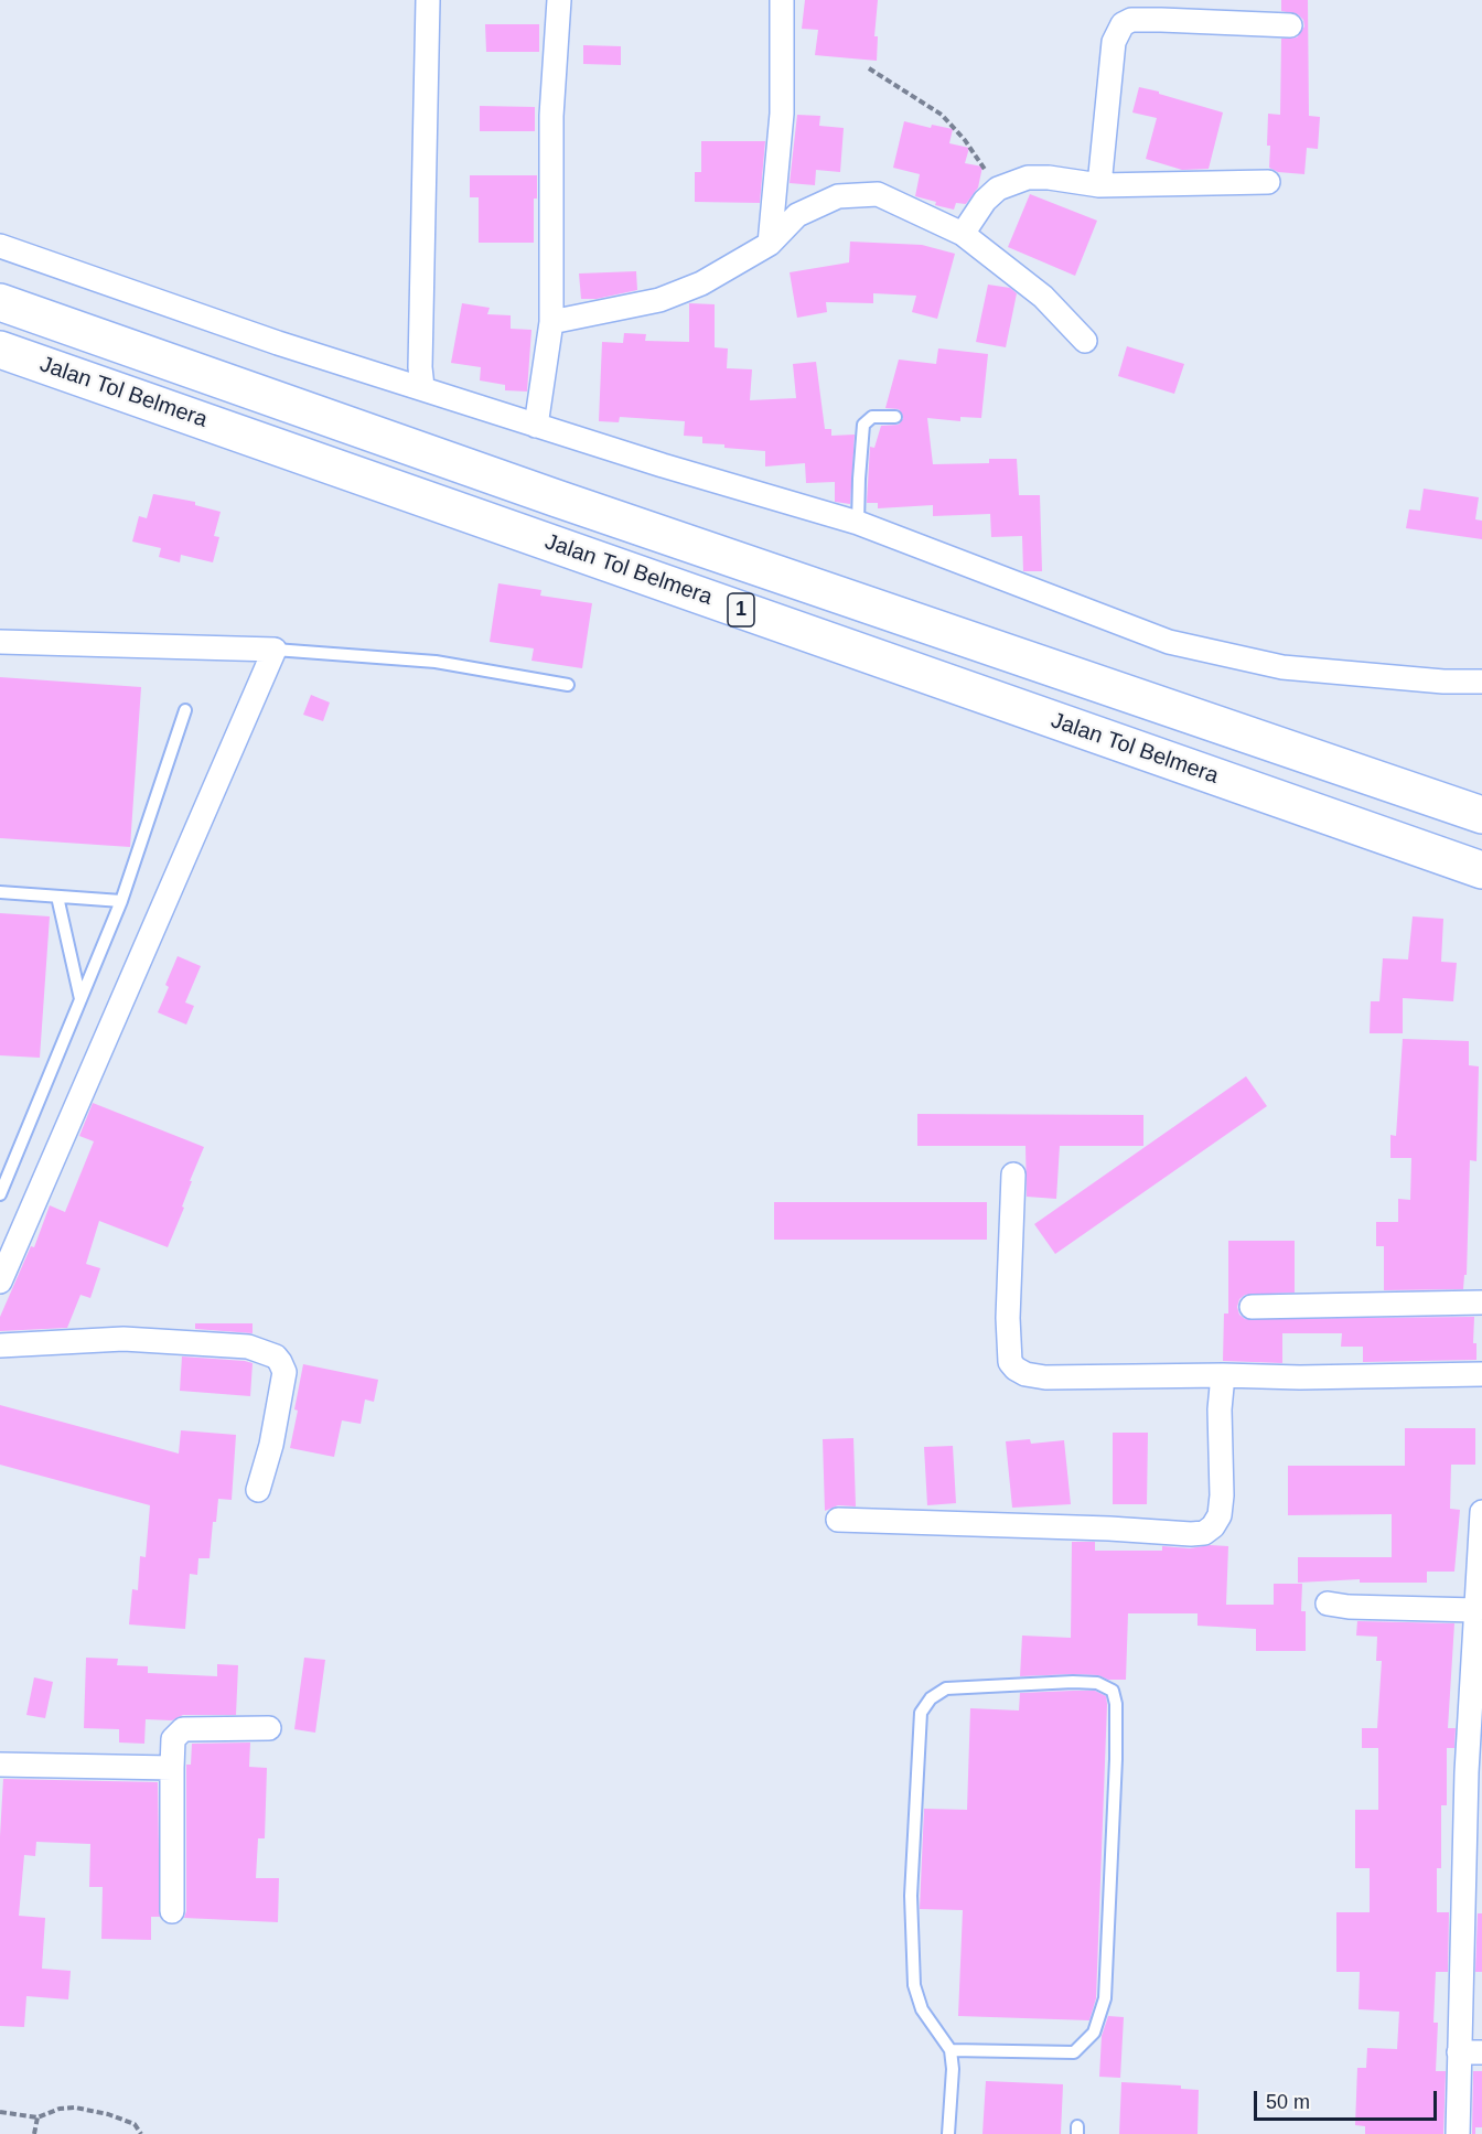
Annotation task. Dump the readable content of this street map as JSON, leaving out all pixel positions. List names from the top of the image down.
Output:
{
  "streets": {
    "highway": ["Jalan Tol Belmera", "1"]
  },
  "scale_bar": "50 m"
}
